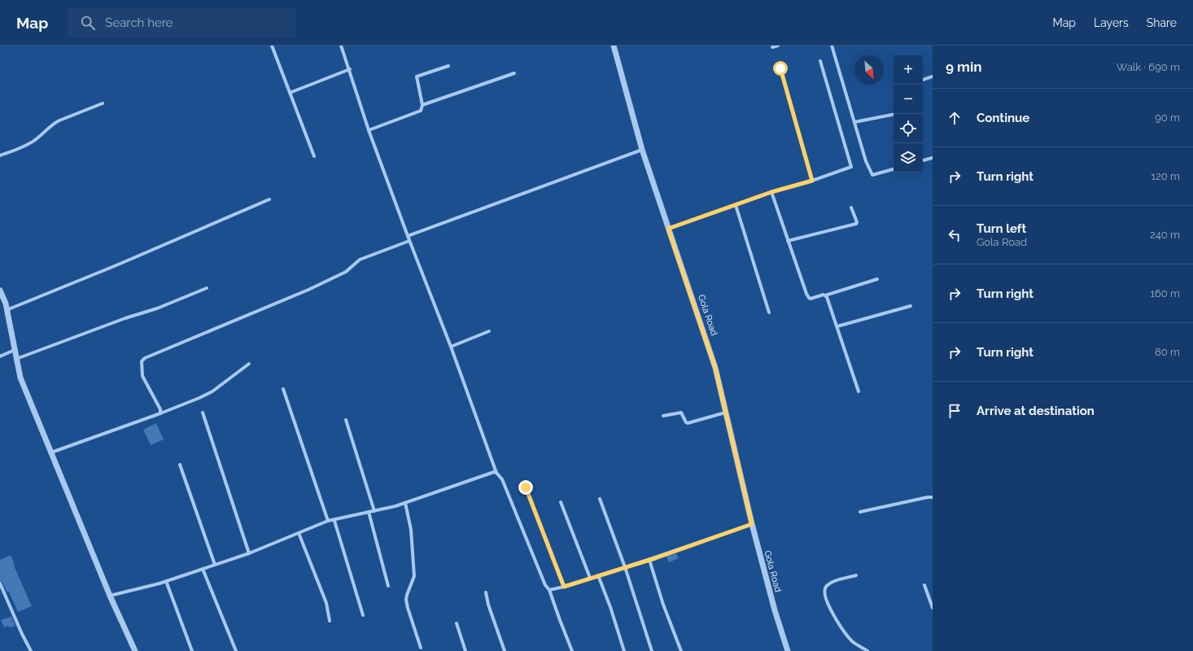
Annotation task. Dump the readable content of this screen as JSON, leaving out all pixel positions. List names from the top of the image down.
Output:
{
  "streets": {
    "street": ["Gola Road"]
  },
  "north": "bottom right",
  "page": {
    "header": "Map",
    "search": "Search here",
    "nav": ["Map", "Layers", "Share"],
    "heading": ["9 min", "Walk · 690 m"],
    "map_buttons": ["+", "−"],
    "list": [
      ["Continue", "90 m"],
      ["Turn right", "120 m"],
      ["Turn left", "Gola Road", "240 m"],
      ["Turn right", "160 m"],
      ["Turn right", "80 m"],
      "Arrive at destination"
    ]
  }
}
